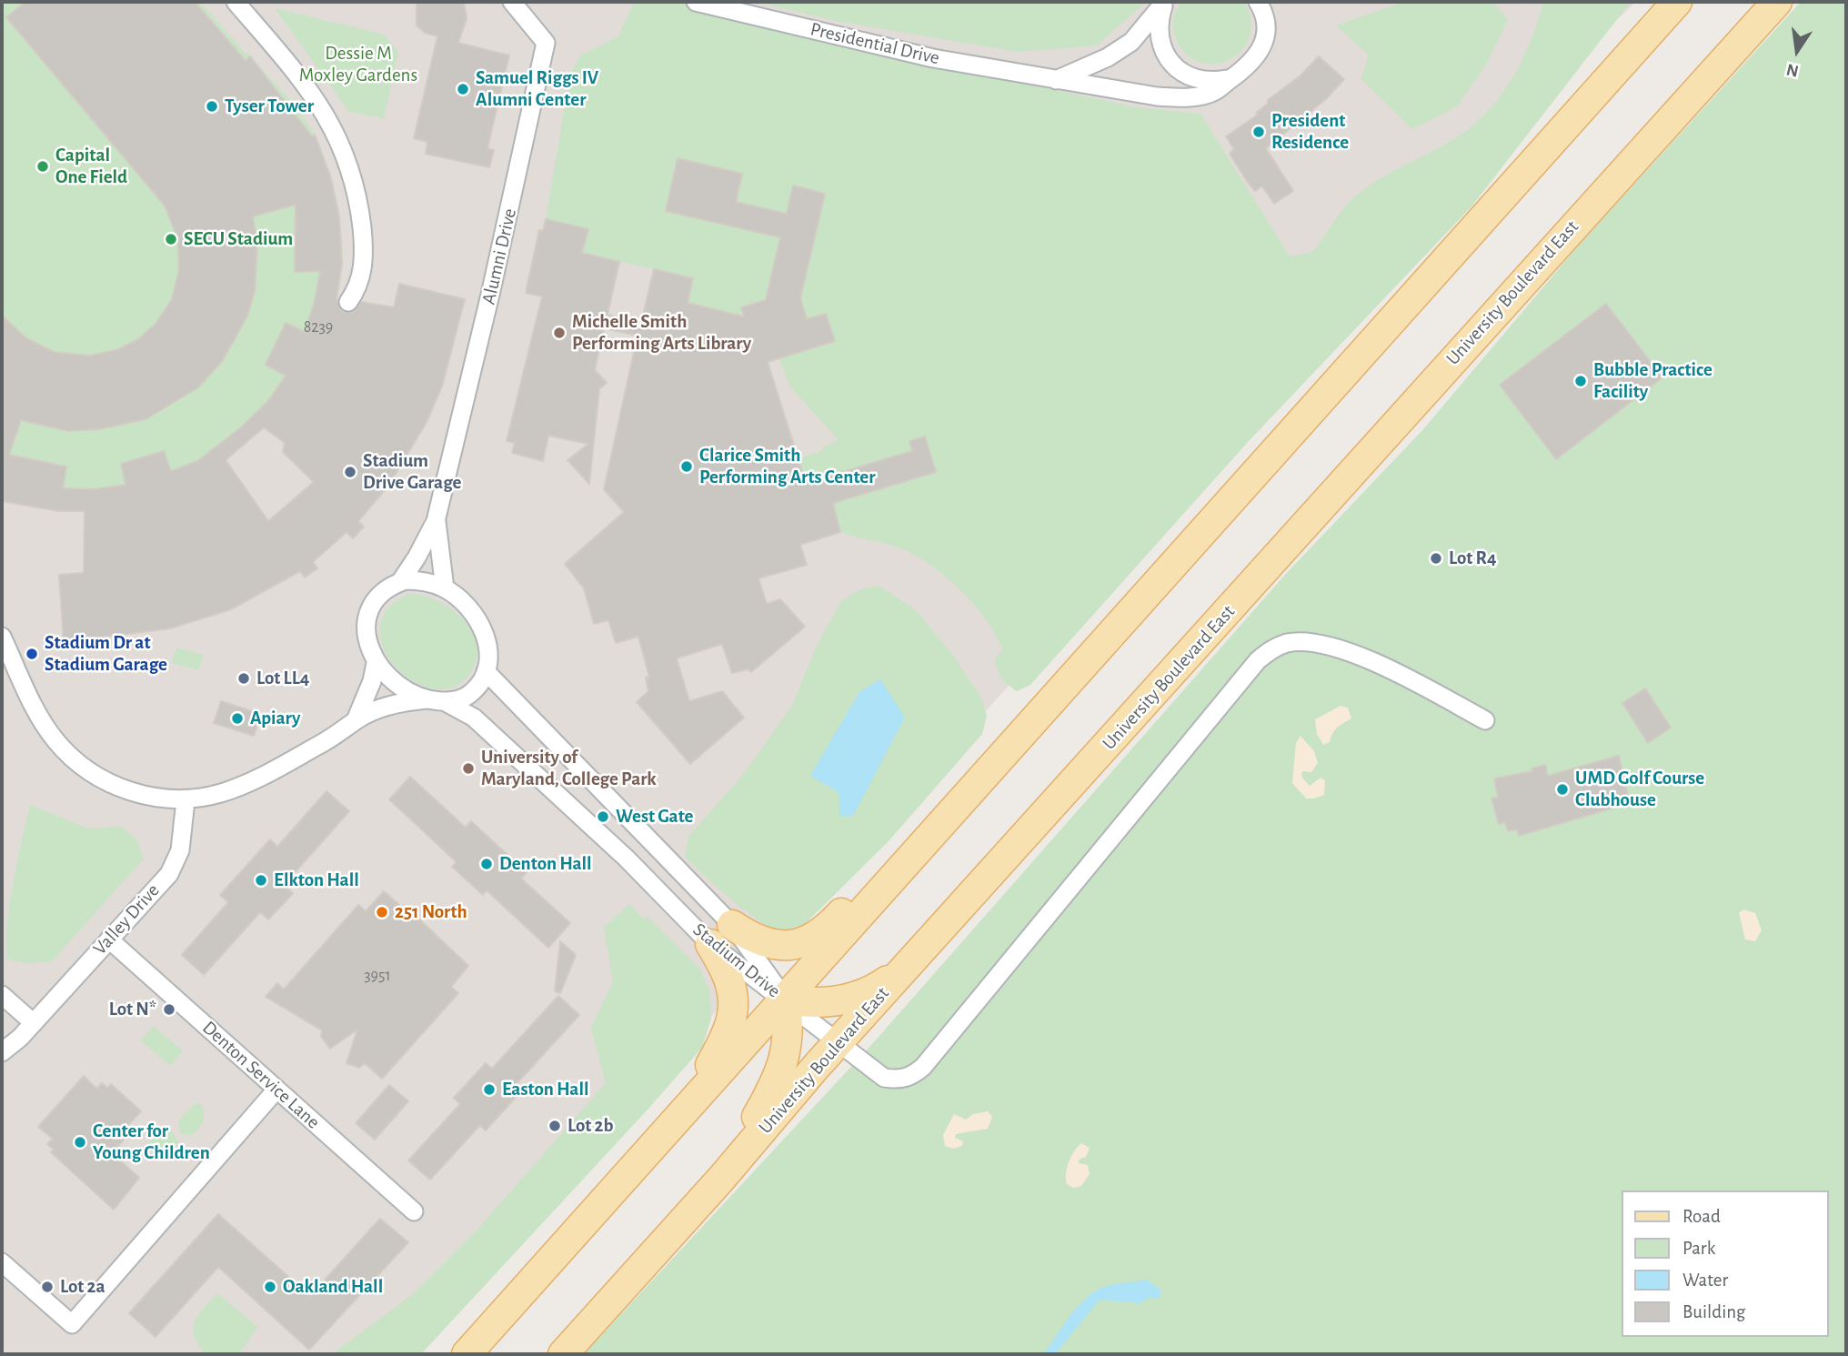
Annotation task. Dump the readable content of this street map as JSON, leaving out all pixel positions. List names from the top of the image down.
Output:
{
  "streets": {
    "main road": ["University Boulevard East"],
    "street": [
      "Presidential Drive",
      "Alumni Drive",
      "Valley Drive",
      "Stadium Drive",
      "Denton Service Lane"
    ]
  },
  "crossings": [
    ["Valley Drive", "Denton Service Lane"]
  ],
  "parks": ["Dessie M Moxley Gardens"],
  "places": [
    "Samuel Riggs IV Alumni Center",
    "Tyser Tower",
    "President Residence",
    "Capital One Field",
    "SECU Stadium",
    "Michelle Smith Performing Arts Library",
    "Bubble Practice Facility",
    "Clarice Smith Performing Arts Center",
    "Stadium Drive Garage",
    "Lot R4",
    "Stadium Dr at Stadium Garage",
    "Lot LL4",
    "Apiary",
    "University of Maryland, College Park",
    "UMD Golf Course Clubhouse",
    "West Gate",
    "Denton Hall",
    "Elkton Hall",
    "251 North",
    "Lot N*",
    "Easton Hall",
    "Lot 2b",
    "Center for Young Children",
    "Lot 2a",
    "Oakland Hall"
  ],
  "house_numbers": ["8239", "3951"],
  "legend": [
    "Road",
    "Park",
    "Water",
    "Building"
  ],
  "north": "bottom"
}
